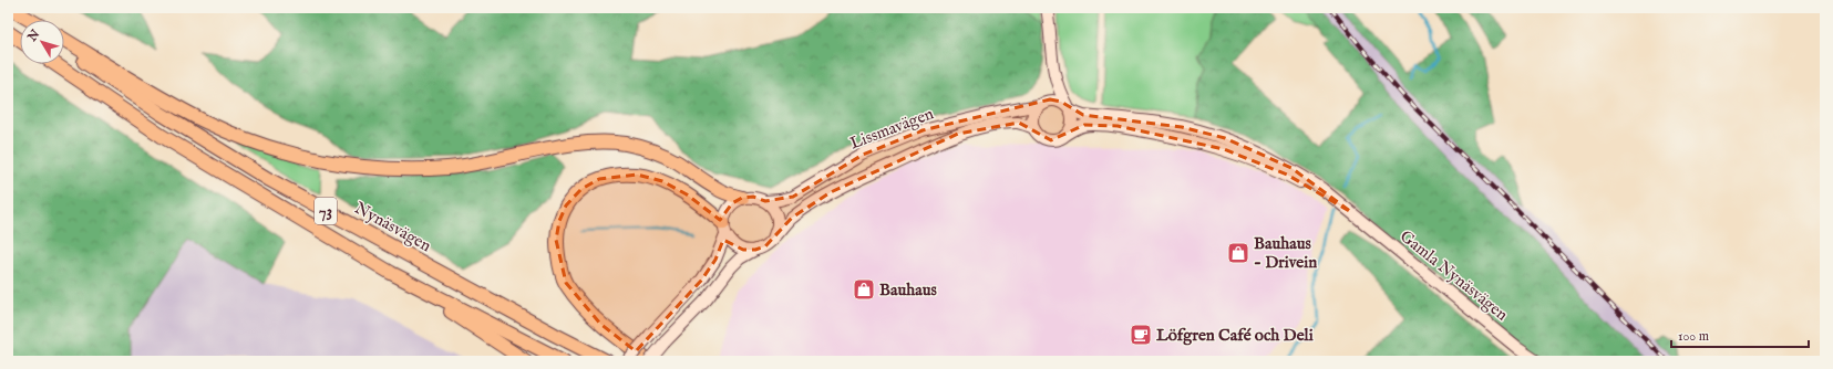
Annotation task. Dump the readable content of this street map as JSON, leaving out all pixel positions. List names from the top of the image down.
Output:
{
  "streets": {
    "highway": ["73", "Nynäsvägen"],
    "street": ["Lissmavägen", "Gamla Nynäsvägen"]
  },
  "crossings": [
    ["Lissmavägen", "Gamla Nynäsvägen"]
  ],
  "places": {
    "shop": ["Bauhaus - Drivein", "Bauhaus"],
    "cafe": ["Löfgren Café och Deli"]
  },
  "scale_bar": "100 m",
  "north": "top left"
}
